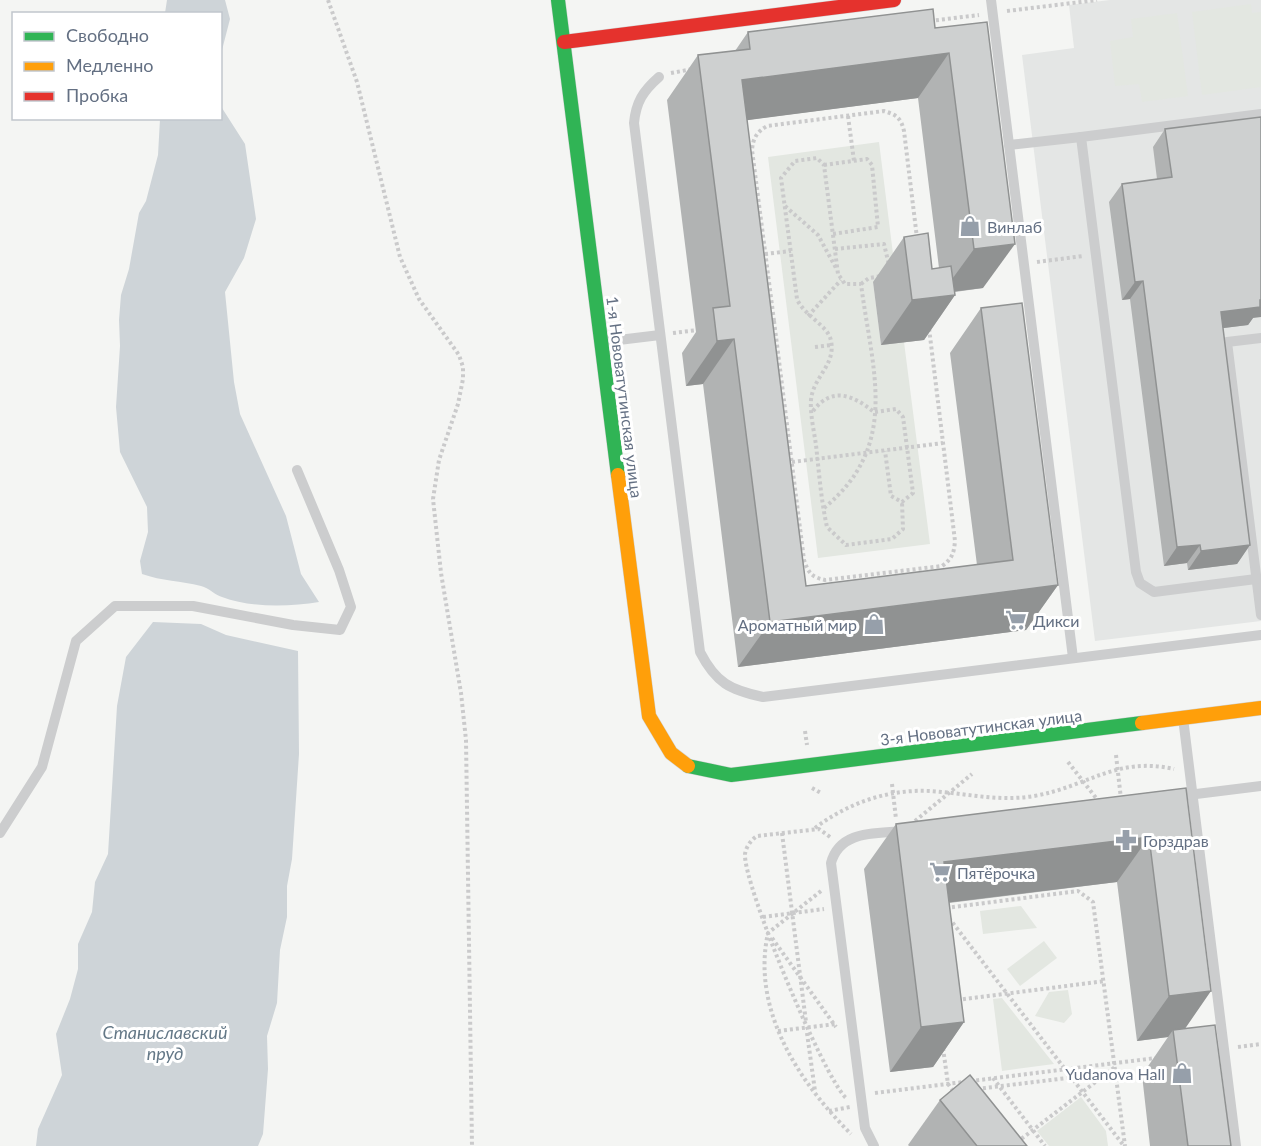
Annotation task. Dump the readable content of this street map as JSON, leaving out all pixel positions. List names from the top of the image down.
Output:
{
  "streets": {
    "street": ["1-я Нововатутинская улица", "3-я Нововатутинская улица"]
  },
  "crossings": [
    ["1-я Нововатутинская улица", "3-я Нововатутинская улица"]
  ],
  "water": ["Станиславский пруд"],
  "places": {
    "shop": ["Винлаб", "Ароматный мир", "Yudanova Hall"],
    "supermarket": ["Дикси", "Пятёрочка"],
    "pharmacy": ["Горздрав"]
  },
  "legend": ["Свободно", "Медленно", "Пробка"]
}
